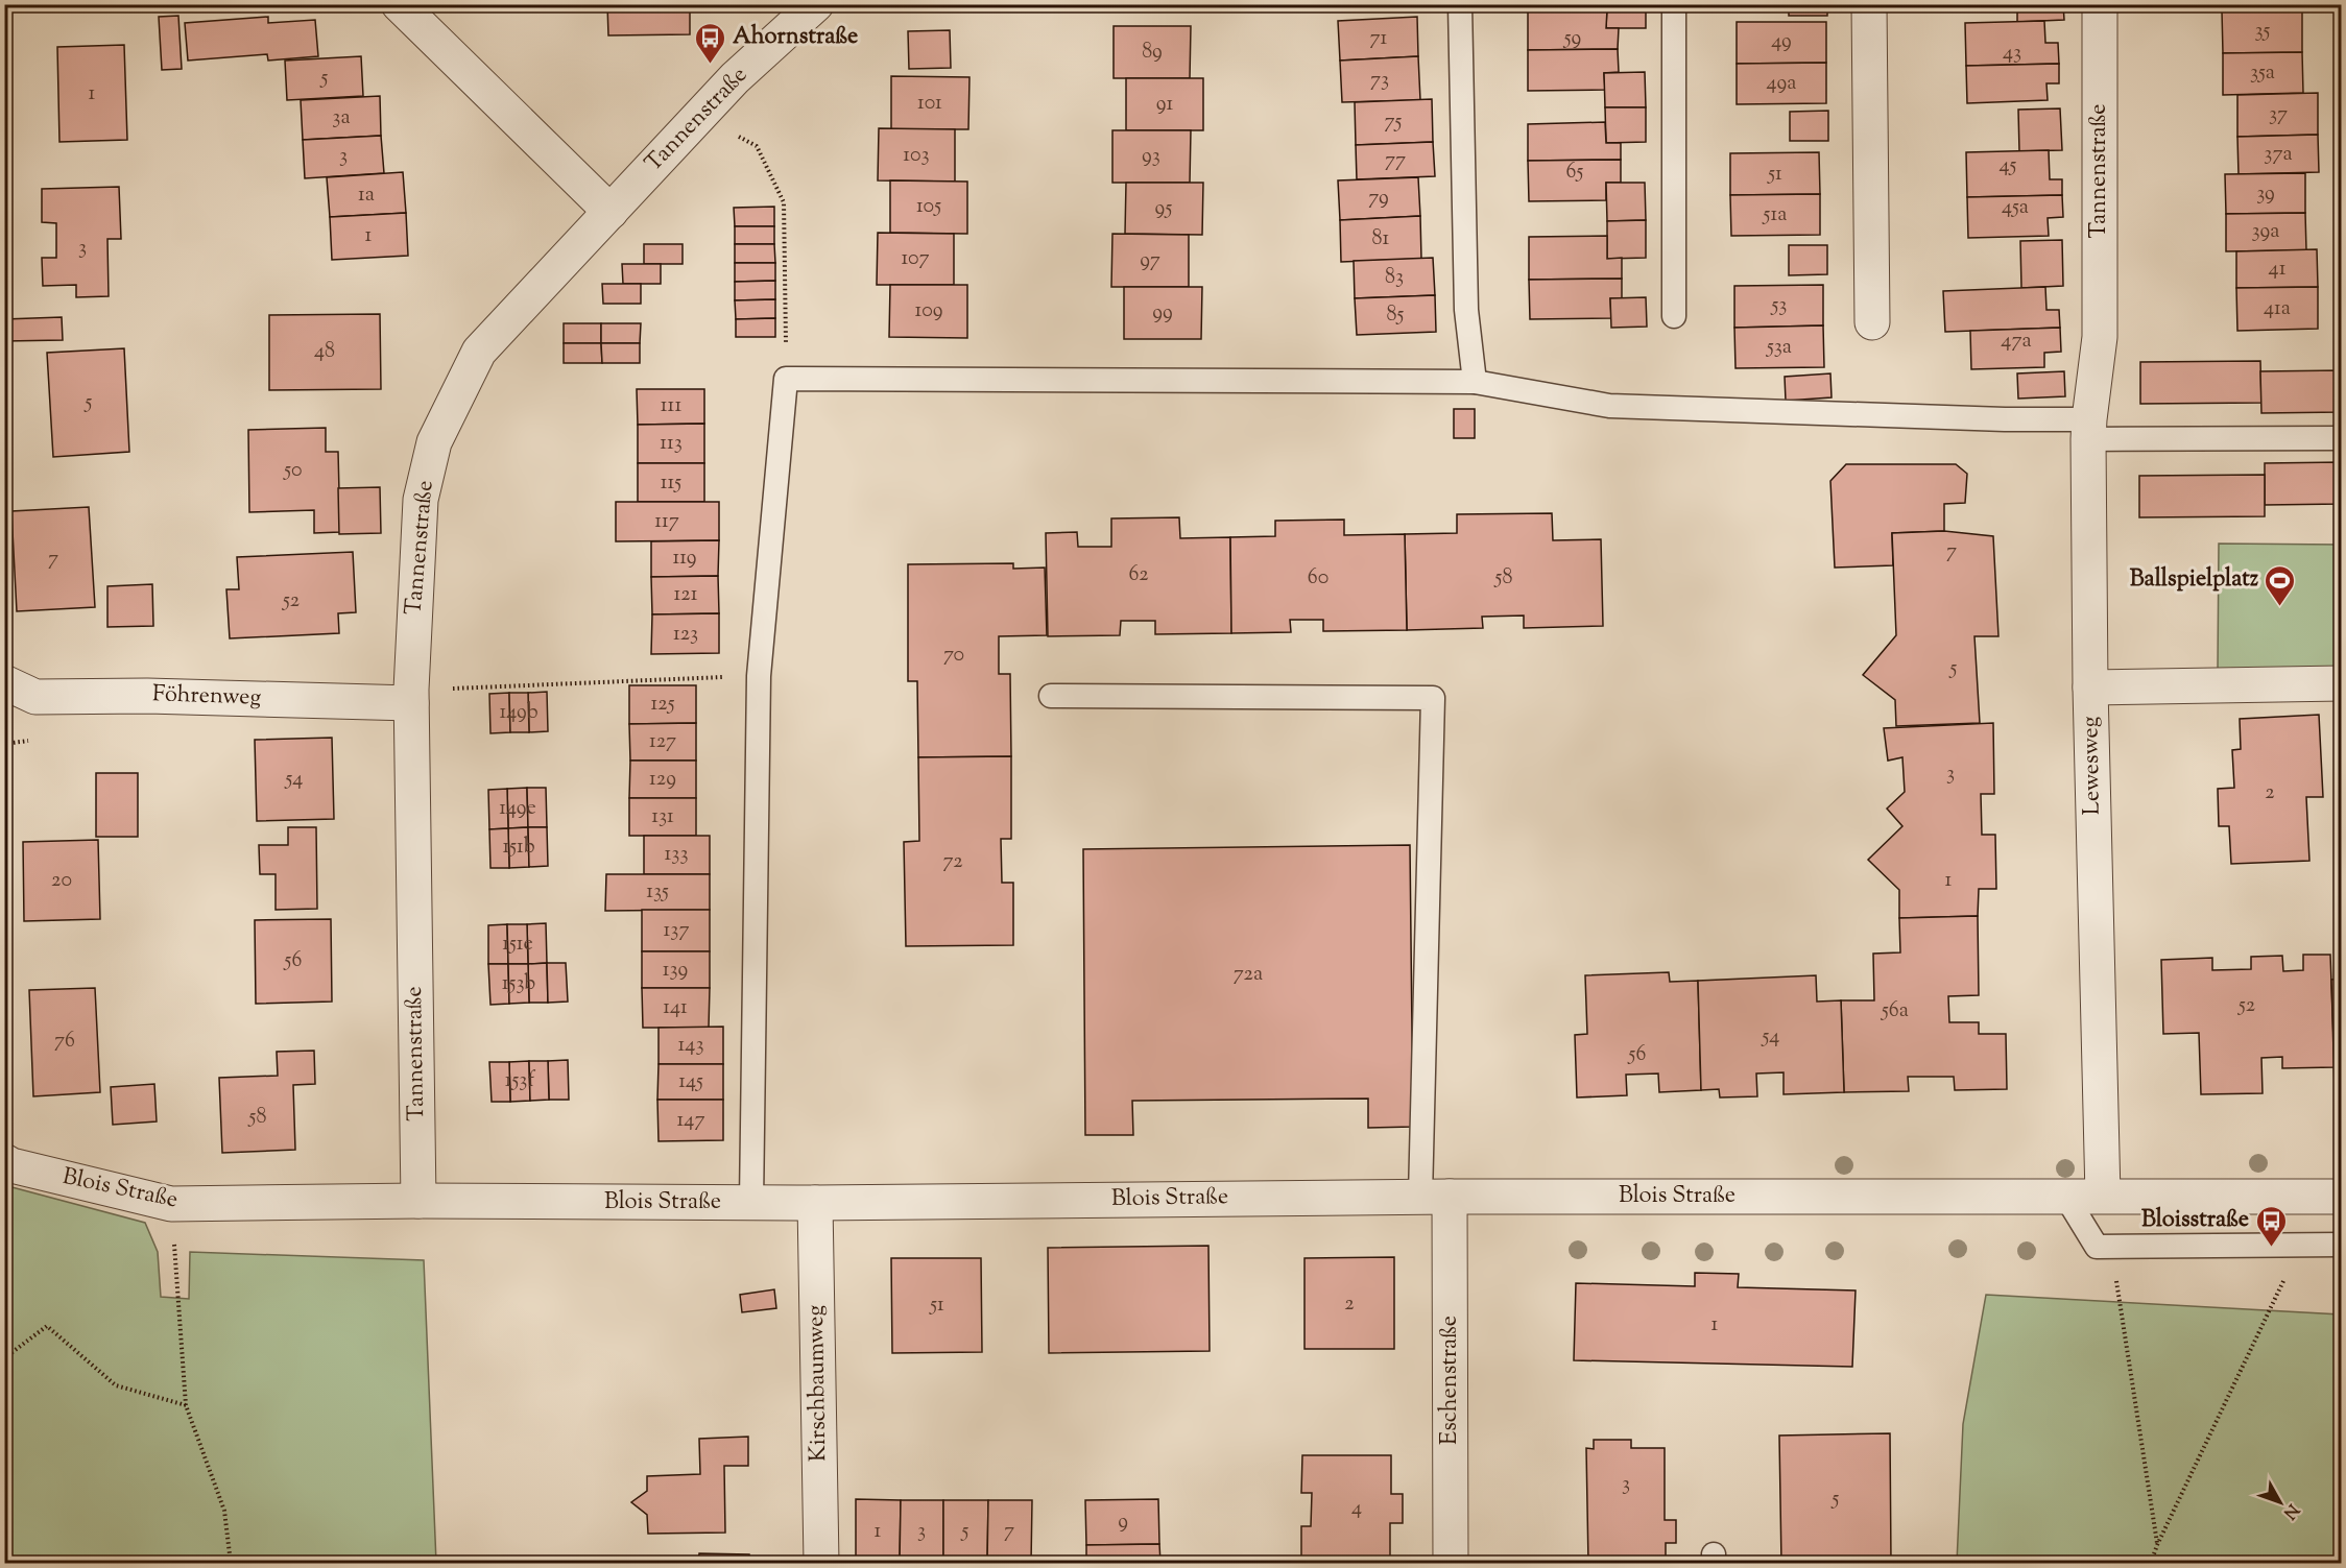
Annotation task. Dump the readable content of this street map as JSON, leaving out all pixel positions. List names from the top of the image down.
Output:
{
  "streets": {
    "street": [
      "Tannenstraße",
      "Föhrenweg",
      "Lewesweg",
      "Blois Straße",
      "Eschenstraße",
      "Kirschbaumweg"
    ]
  },
  "crossings": [
    ["Tannenstraße", "Föhrenweg"],
    ["Tannenstraße", "Lewesweg"],
    ["Tannenstraße", "Blois Straße"],
    ["Lewesweg", "Blois Straße"],
    ["Blois Straße", "Eschenstraße"],
    ["Blois Straße", "Kirschbaumweg"]
  ],
  "places": {
    "bus stop": ["Ahornstraße", "Bloisstraße"],
    "sports": ["Ballspielplatz"]
  },
  "house_numbers": [
    "35",
    "71",
    "59",
    "49",
    "89",
    "43",
    "35a",
    "5",
    "73",
    "49a",
    "1",
    "101",
    "91",
    "37",
    "3a",
    "75",
    "37a",
    "103",
    "3",
    "93",
    "77",
    "45",
    "65",
    "51",
    "39",
    "1a",
    "79",
    "105",
    "45a",
    "95",
    "51a",
    "39a",
    "1",
    "81",
    "3",
    "107",
    "97",
    "41",
    "83",
    "53",
    "41a",
    "109",
    "99",
    "85",
    "47a",
    "53a",
    "48",
    "5",
    "111",
    "113",
    "50",
    "115",
    "117",
    "7",
    "119",
    "7",
    "62",
    "60",
    "58",
    "121",
    "52",
    "123",
    "70",
    "5",
    "125",
    "149b",
    "127",
    "3",
    "54",
    "129",
    "2",
    "149e",
    "131",
    "151b",
    "133",
    "72",
    "20",
    "1",
    "135",
    "137",
    "151e",
    "56",
    "139",
    "72a",
    "153b",
    "52",
    "141",
    "56a",
    "54",
    "76",
    "143",
    "56",
    "153f",
    "145",
    "58",
    "147",
    "2",
    "51",
    "1",
    "3",
    "5",
    "4",
    "9",
    "1",
    "3",
    "5",
    "7"
  ],
  "north": "bottom right"
}
